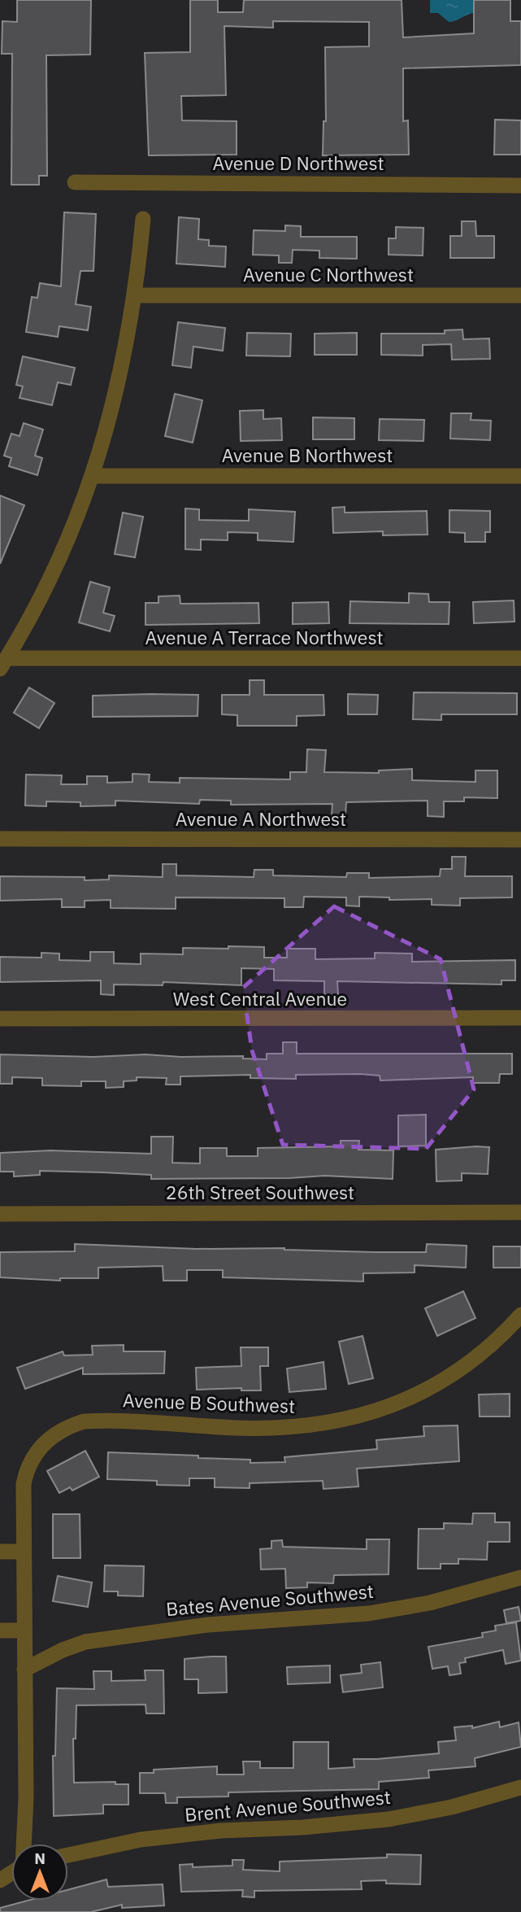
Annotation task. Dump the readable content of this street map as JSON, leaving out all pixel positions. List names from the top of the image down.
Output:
{
  "streets": {
    "street": [
      "Avenue D Northwest",
      "Avenue C Northwest",
      "Avenue B Northwest",
      "Avenue A Terrace Northwest",
      "Avenue A Northwest",
      "West Central Avenue",
      "26th Street Southwest",
      "Avenue B Southwest",
      "Bates Avenue Southwest",
      "Brent Avenue Southwest"
    ]
  },
  "north": "top"
}
